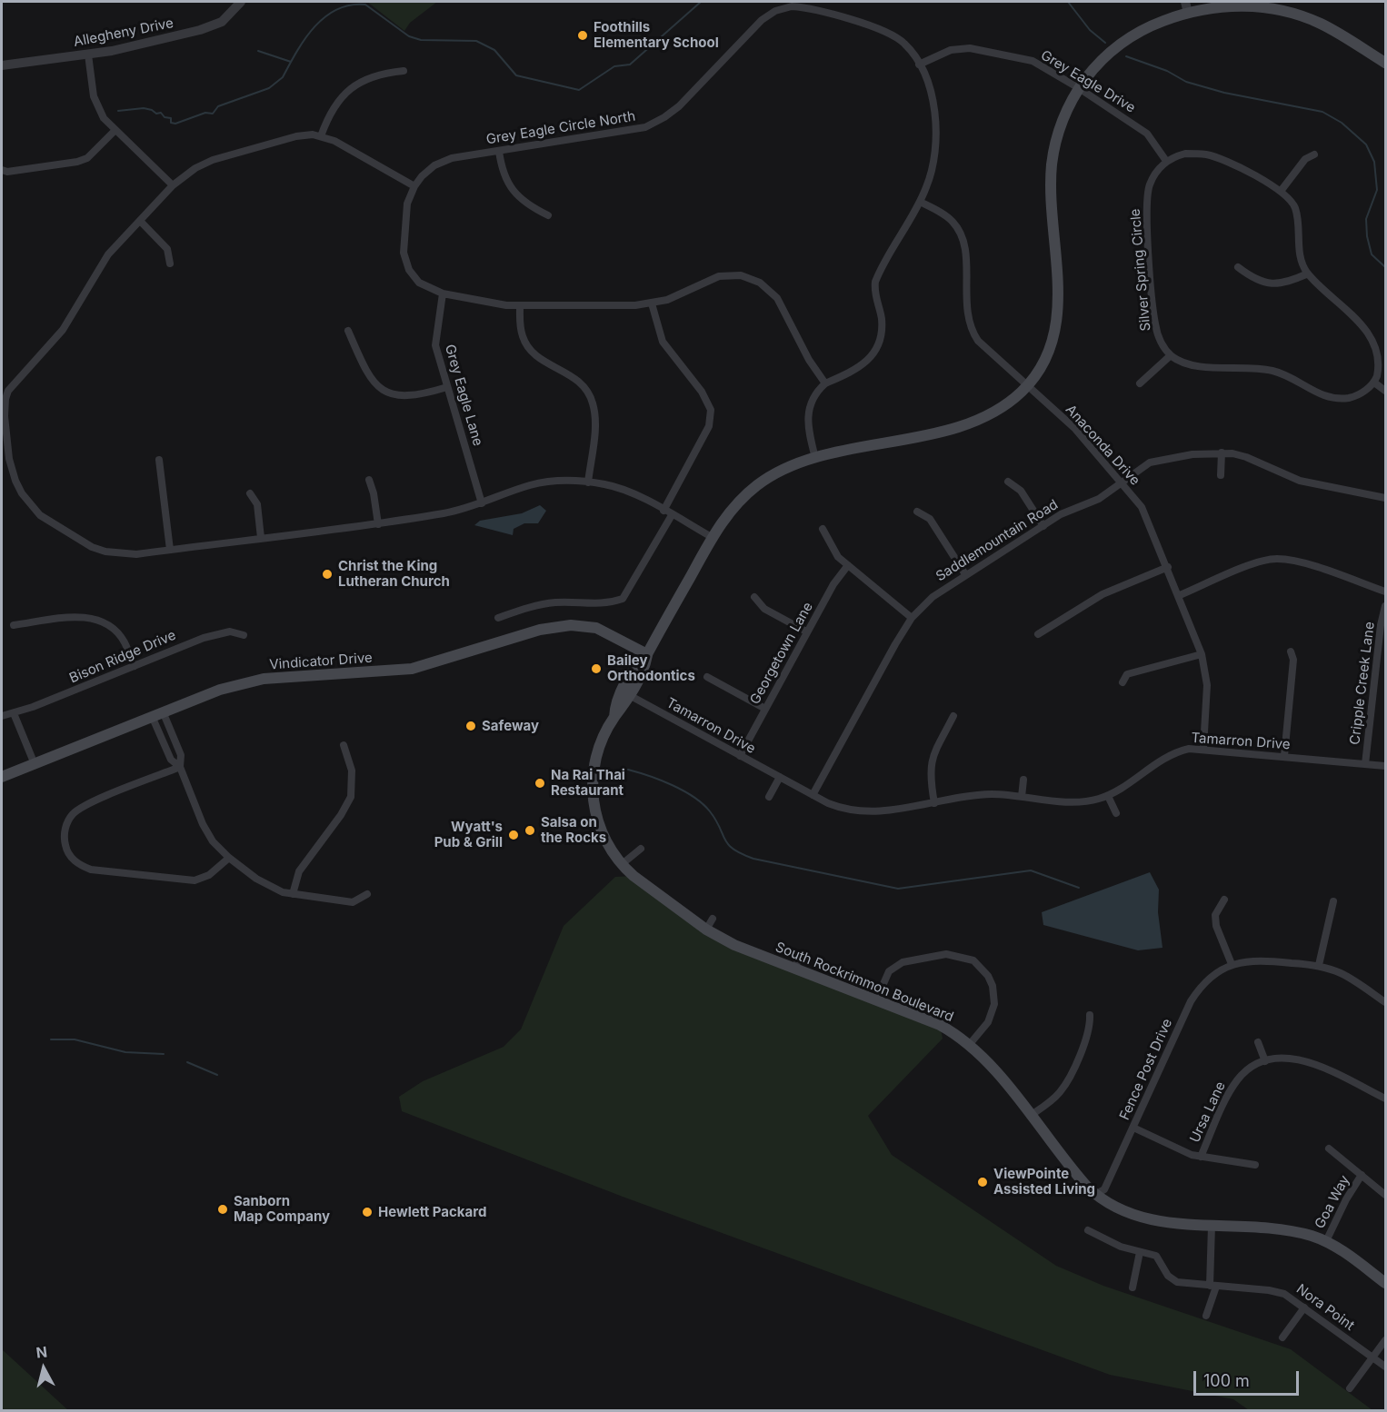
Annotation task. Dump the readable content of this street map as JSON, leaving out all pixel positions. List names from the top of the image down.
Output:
{
  "streets": {
    "main road": ["Vindicator Drive", "South Rockrimmon Boulevard"],
    "street": [
      "Allegheny Drive",
      "Grey Eagle Drive",
      "Grey Eagle Circle North",
      "Silver Spring Circle",
      "Grey Eagle Lane",
      "Anaconda Drive",
      "Saddlemountain Road",
      "Georgetown Lane",
      "Bison Ridge Drive",
      "Cripple Creek Lane",
      "Tamarron Drive",
      "Fence Post Drive",
      "Ursa Lane",
      "Goa Way",
      "Nora Point"
    ]
  },
  "crossings": [
    ["Grey Eagle Drive", "Grey Eagle Circle North"],
    ["Grey Eagle Drive", "Silver Spring Circle"],
    ["Grey Eagle Drive", "South Rockrimmon Boulevard"],
    ["Grey Eagle Circle North", "Anaconda Drive"],
    ["Anaconda Drive", "Saddlemountain Road"],
    ["Anaconda Drive", "Tamarron Drive"],
    ["Anaconda Drive", "South Rockrimmon Boulevard"],
    ["Saddlemountain Road", "Tamarron Drive"],
    ["Georgetown Lane", "Tamarron Drive"],
    ["Vindicator Drive", "South Rockrimmon Boulevard"],
    ["Cripple Creek Lane", "Tamarron Drive"],
    ["Tamarron Drive", "South Rockrimmon Boulevard"],
    ["South Rockrimmon Boulevard", "Fence Post Drive"],
    ["South Rockrimmon Boulevard", "Goa Way"]
  ],
  "places": [
    "Foothills Elementary School",
    "Christ the King Lutheran Church",
    "Bailey Orthodontics",
    "Safeway",
    "Na Rai Thai Restaurant",
    "Salsa on the Rocks",
    "Wyatt's Pub & Grill",
    "ViewPointe Assisted Living",
    "Sanborn Map Company",
    "Hewlett Packard"
  ],
  "scale_bar": "100 m",
  "north": "top"
}
